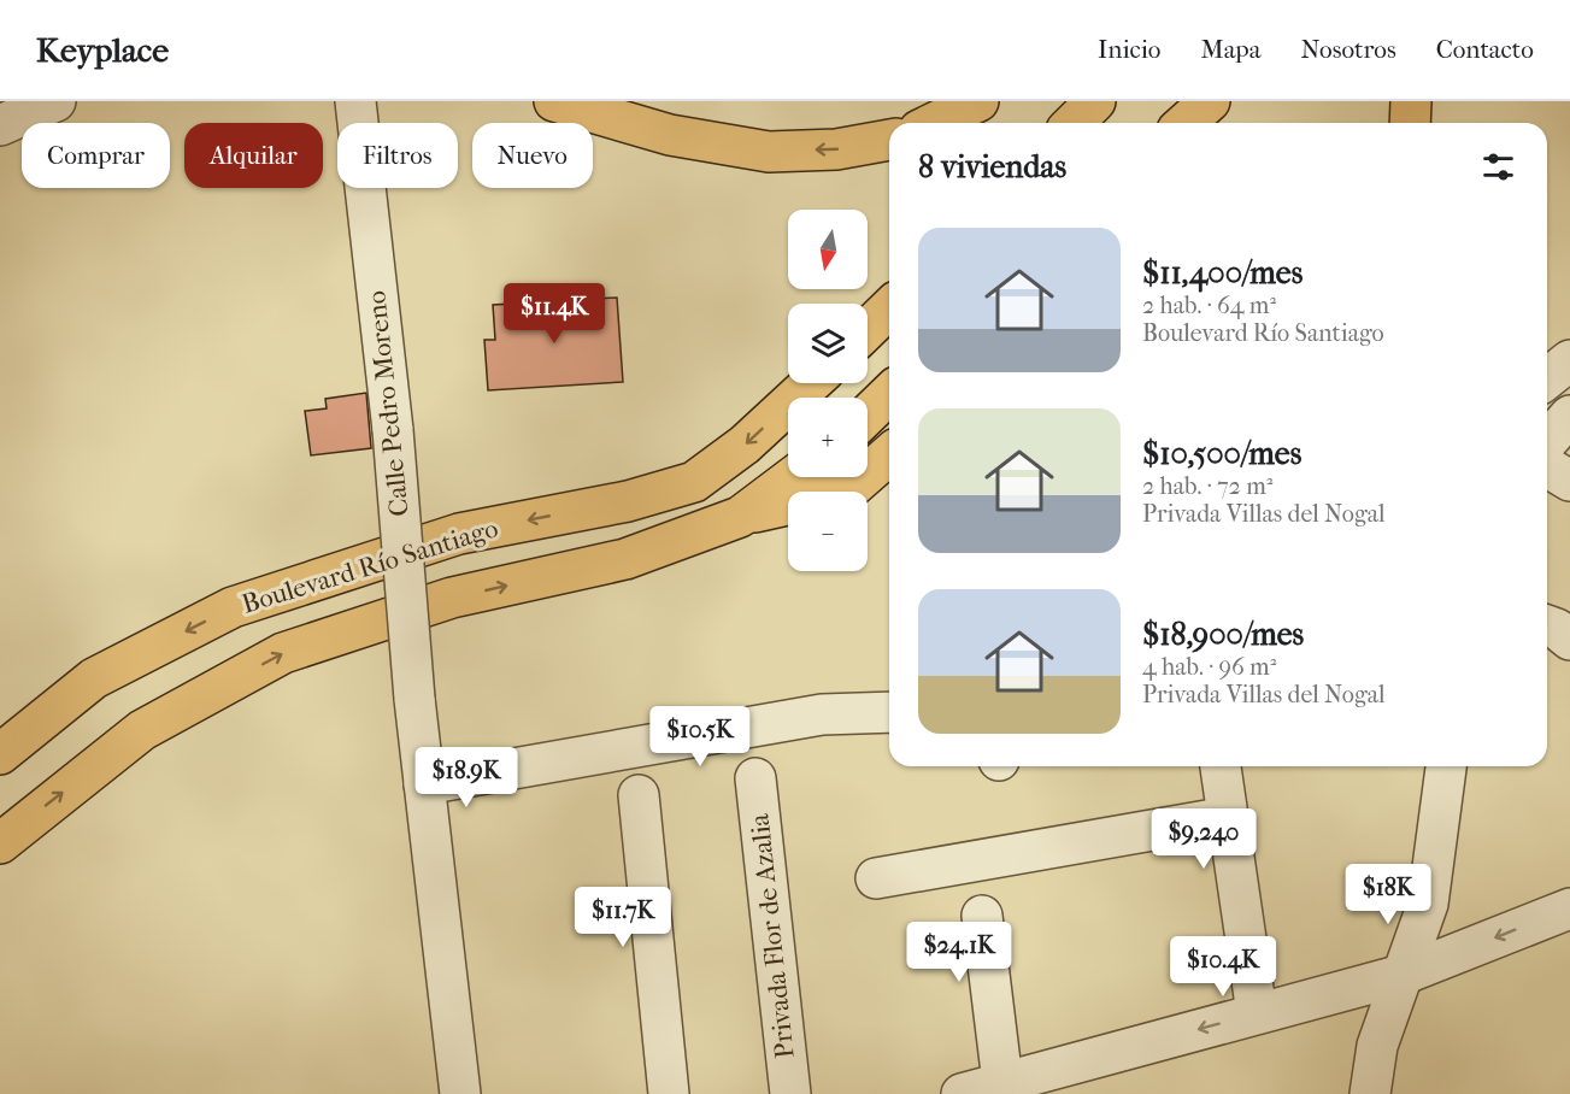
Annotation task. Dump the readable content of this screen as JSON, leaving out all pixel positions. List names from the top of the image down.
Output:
{
  "streets": {
    "main road": ["Boulevard Río Santiago"],
    "street": ["Calle Pedro Moreno", "Privada Flor de Azalia"]
  },
  "north": "bottom",
  "page": {
    "header": "Keyplace",
    "nav": [
      "Inicio",
      "Mapa",
      "Nosotros",
      "Contacto"
    ],
    "chip": [
      "Comprar",
      "Alquilar",
      "Filtros",
      "Nuevo"
    ],
    "heading": "8 viviendas",
    "map_buttons": ["+", "−"],
    "list": [
      {
        "name": "$11,400/mes",
        "note": "2 hab. · 64 m² · Boulevard Río Santiago"
      },
      {
        "name": "$10,500/mes",
        "note": "2 hab. · 72 m² · Privada Villas del Nogal"
      },
      {
        "name": "$18,900/mes",
        "note": "4 hab. · 96 m² · Privada Villas del Nogal"
      }
    ],
    "price": [
      "$11.4K",
      "$10.5K",
      "$18.9K",
      "$9,240",
      "$18K",
      "$11.7K",
      "$24.1K",
      "$10.4K"
    ]
  }
}
